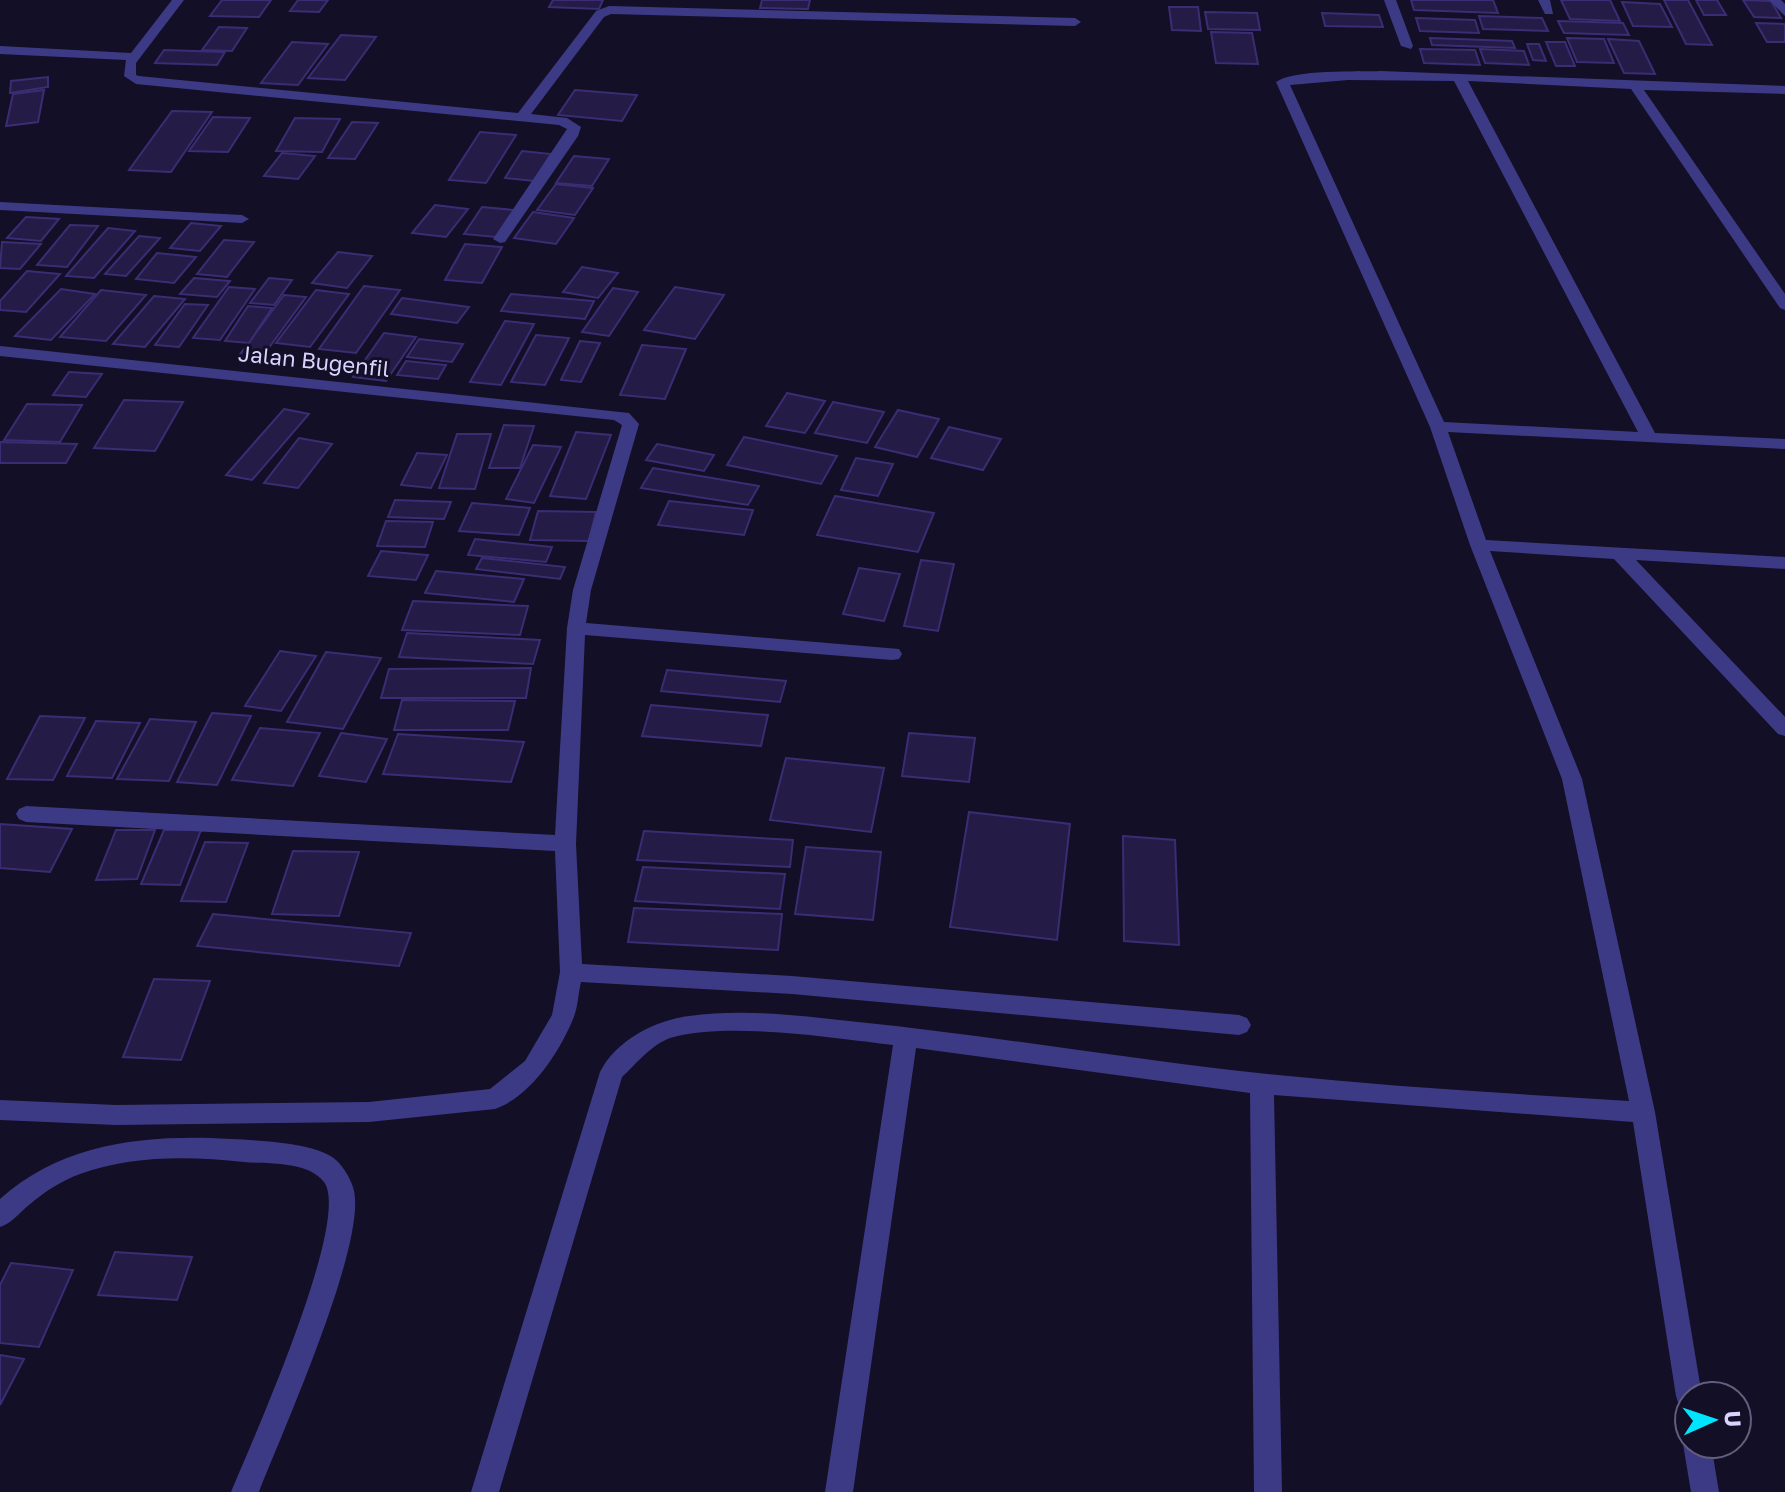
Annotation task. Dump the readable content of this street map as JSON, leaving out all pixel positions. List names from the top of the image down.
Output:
{
  "streets": {
    "street": ["Jalan Bugenfil"]
  },
  "north": "right"
}
